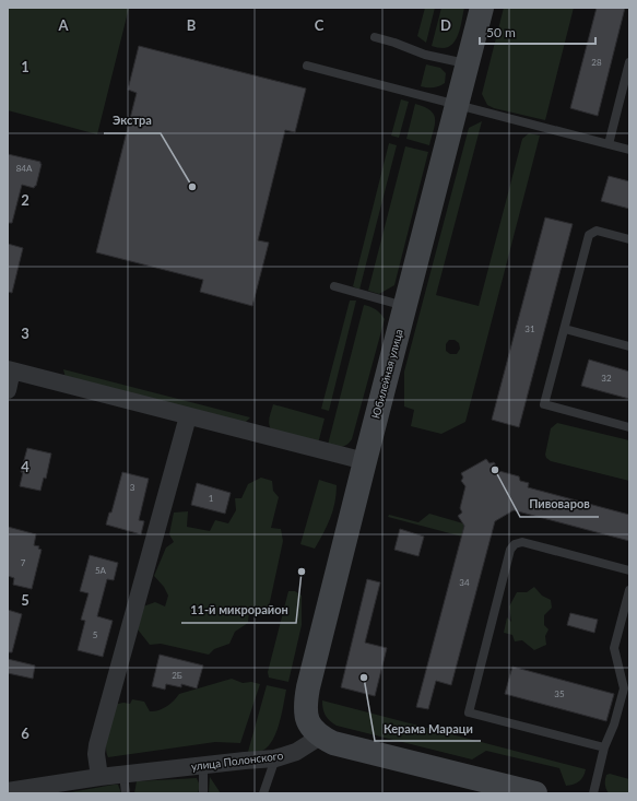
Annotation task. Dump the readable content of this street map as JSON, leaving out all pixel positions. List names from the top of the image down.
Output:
{
  "streets": {
    "main road": ["Юбилейная улица"],
    "street": ["улица Полонского"]
  },
  "crossings": [
    ["Юбилейная улица", "улица Полонского"]
  ],
  "places": [
    "Экстра",
    "Пивоваров",
    "11-й микрорайон",
    "Керама Мараци"
  ],
  "house_numbers": [
    "28",
    "84А",
    "31",
    "32",
    "3",
    "1",
    "7",
    "5А",
    "34",
    "5",
    "2Б",
    "35"
  ],
  "scale_bar": "50 m",
  "grid": {
    "columns": [
      "A",
      "B",
      "C",
      "D"
    ],
    "rows": [
      "1",
      "2",
      "3",
      "4",
      "5",
      "6"
    ]
  }
}
